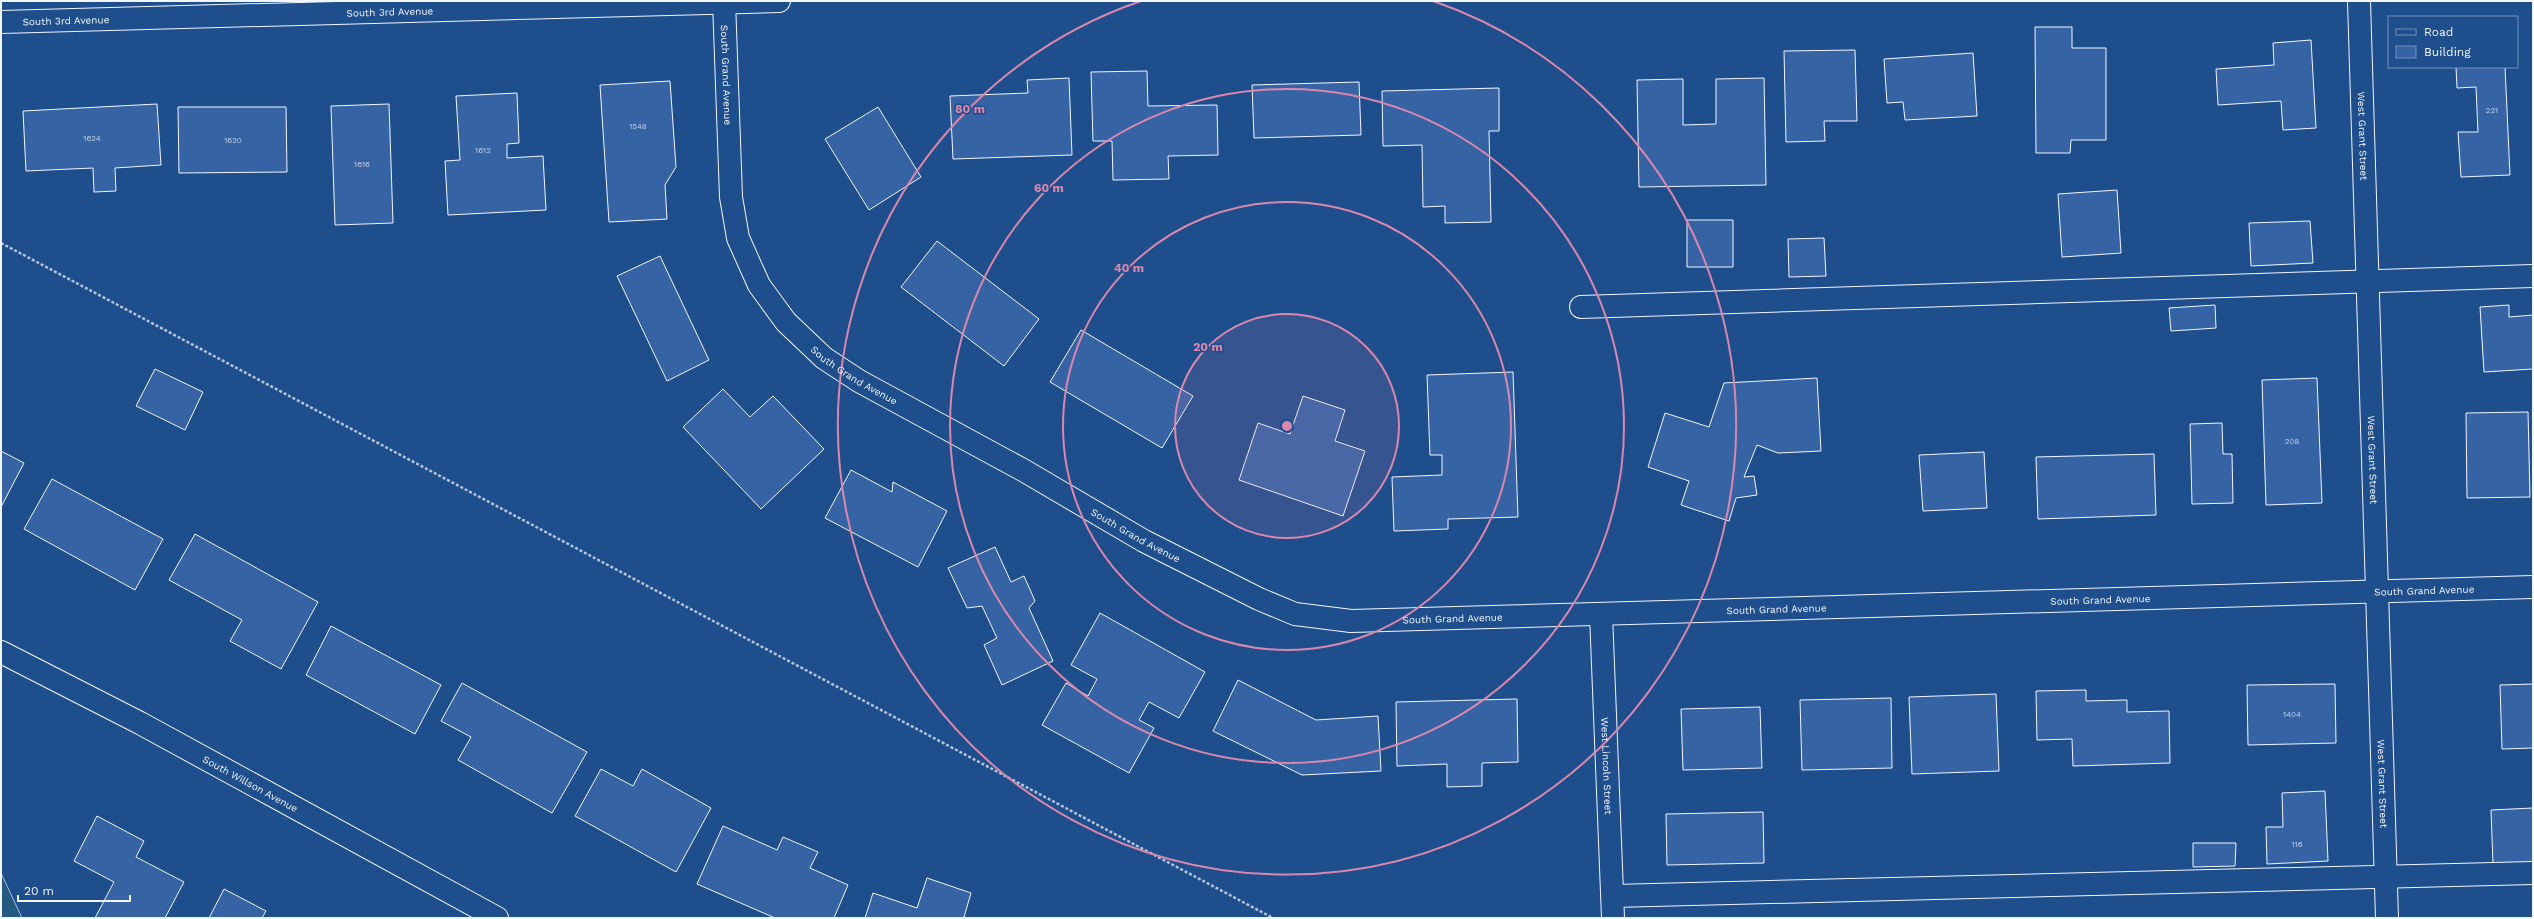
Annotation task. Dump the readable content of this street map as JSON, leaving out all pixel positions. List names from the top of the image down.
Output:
{
  "streets": {
    "street": [
      "South 3rd Avenue",
      "South Grand Avenue",
      "West Grant Street",
      "West Lincoln Street",
      "South Willson Avenue"
    ]
  },
  "crossings": [
    ["South 3rd Avenue", "South Grand Avenue"],
    ["South Grand Avenue", "West Grant Street"],
    ["South Grand Avenue", "West Lincoln Street"]
  ],
  "house_numbers": [
    "221",
    "1548",
    "1624",
    "1620",
    "1612",
    "1616",
    "208",
    "1404",
    "116"
  ],
  "legend": ["Road", "Building"],
  "scale_bar": "20 m",
  "rings": [
    "80 m",
    "60 m",
    "40 m",
    "20 m"
  ]
}
